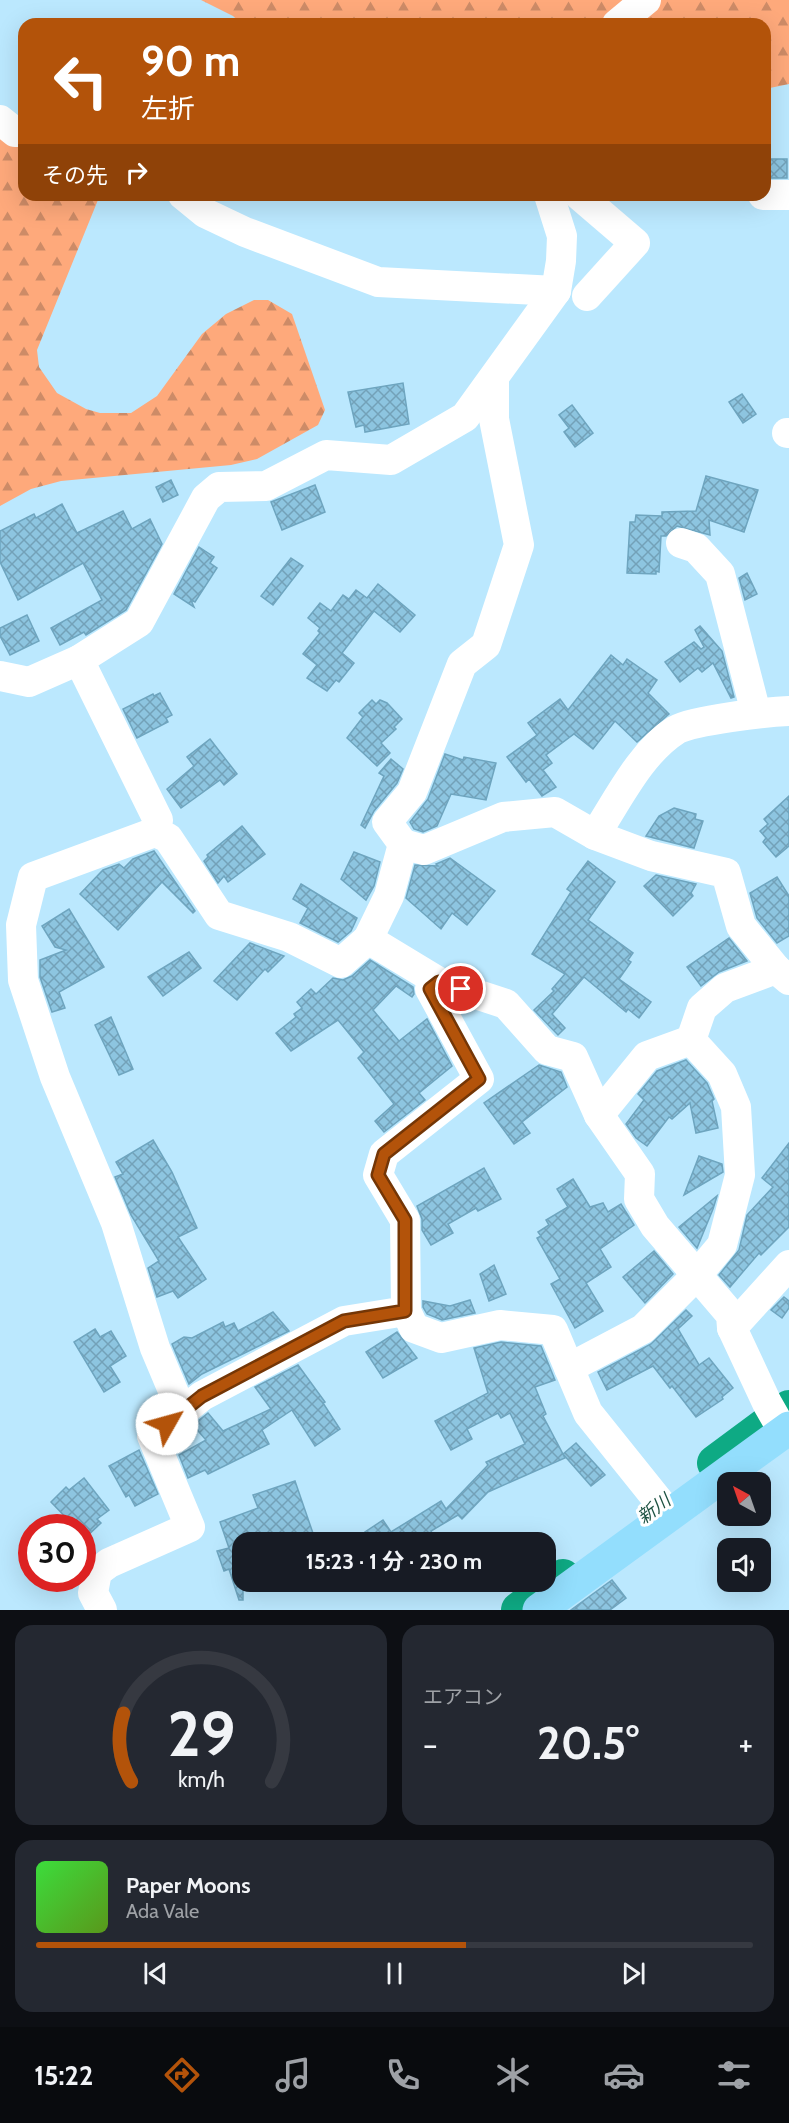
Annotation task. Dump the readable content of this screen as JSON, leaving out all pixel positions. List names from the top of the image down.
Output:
{
  "water": ["新川"],
  "north": "top left",
  "page": {
    "turn": ["90 m", "左折"],
    "then": "その先",
    "limit": "30",
    "trip": "15:23 · 1 分 · 230 m",
    "tile": "エアコン",
    "heat": ["−", "20.5°", "+"],
    "song": ["Paper Moons", "Ada Vale"],
    "tabs": "15:22",
    "gauge": ["29", "km/h"]
  }
}
